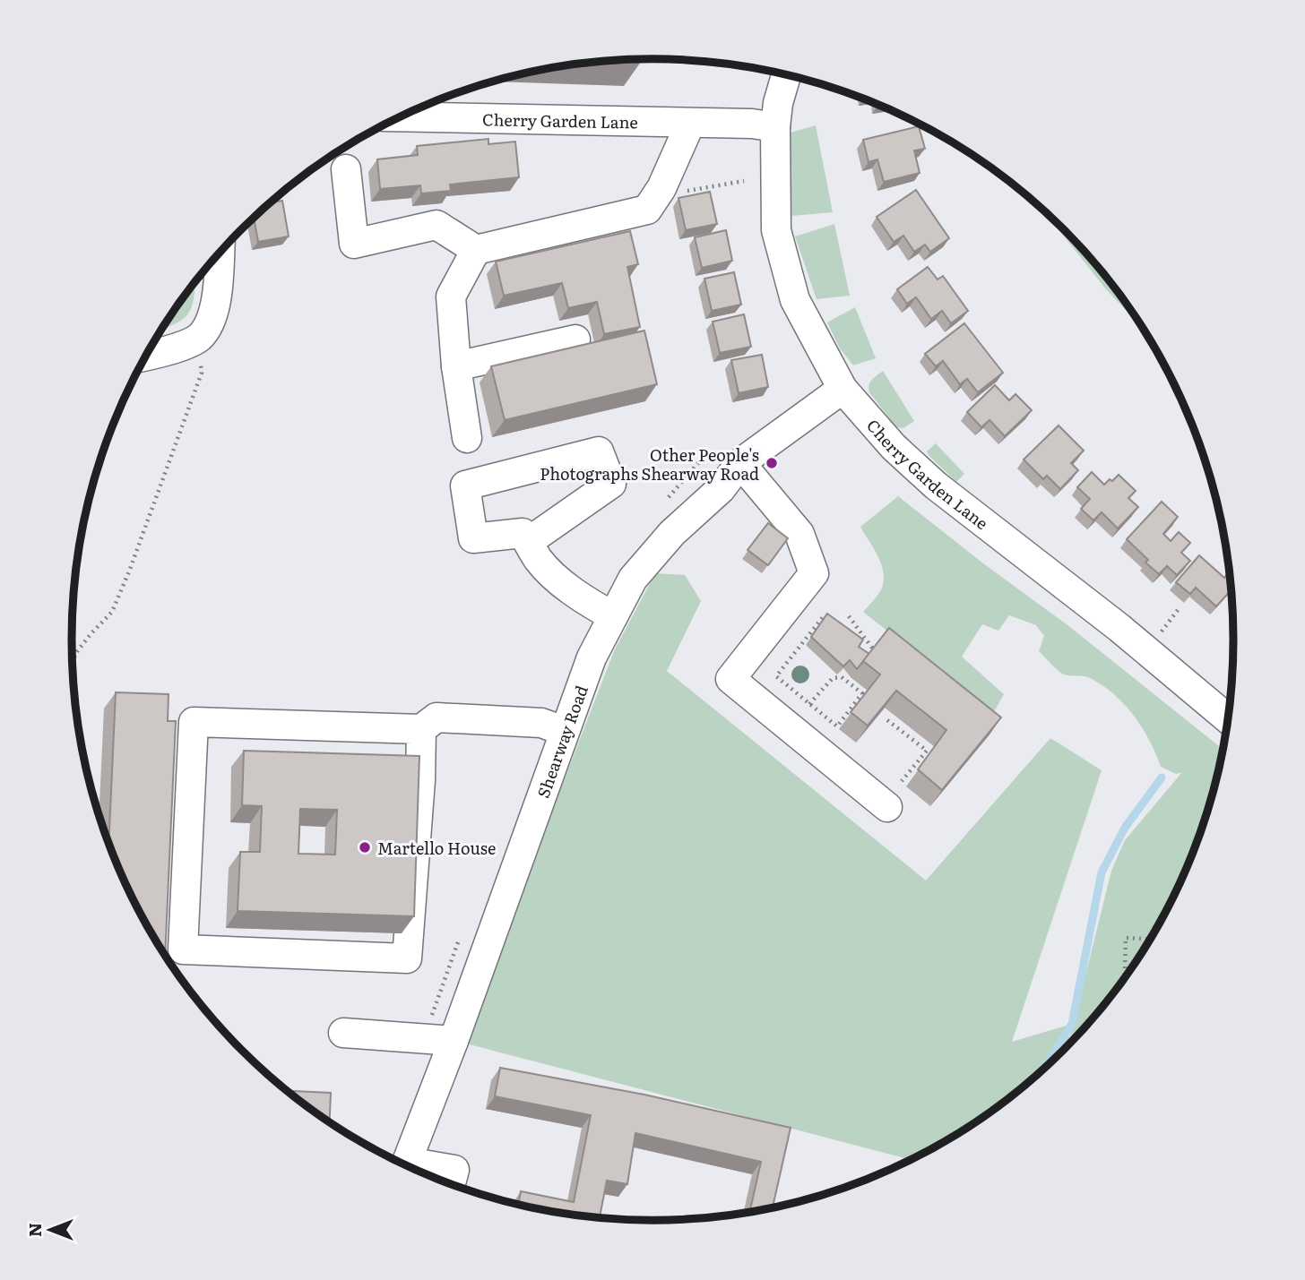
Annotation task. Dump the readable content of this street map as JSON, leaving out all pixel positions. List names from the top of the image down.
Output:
{
  "streets": {
    "street": ["Cherry Garden Lane", "Shearway Road"]
  },
  "crossings": [
    ["Cherry Garden Lane", "Shearway Road"]
  ],
  "places": ["Other People's Photographs Shearway Road", "Martello House"],
  "north": "left"
}
